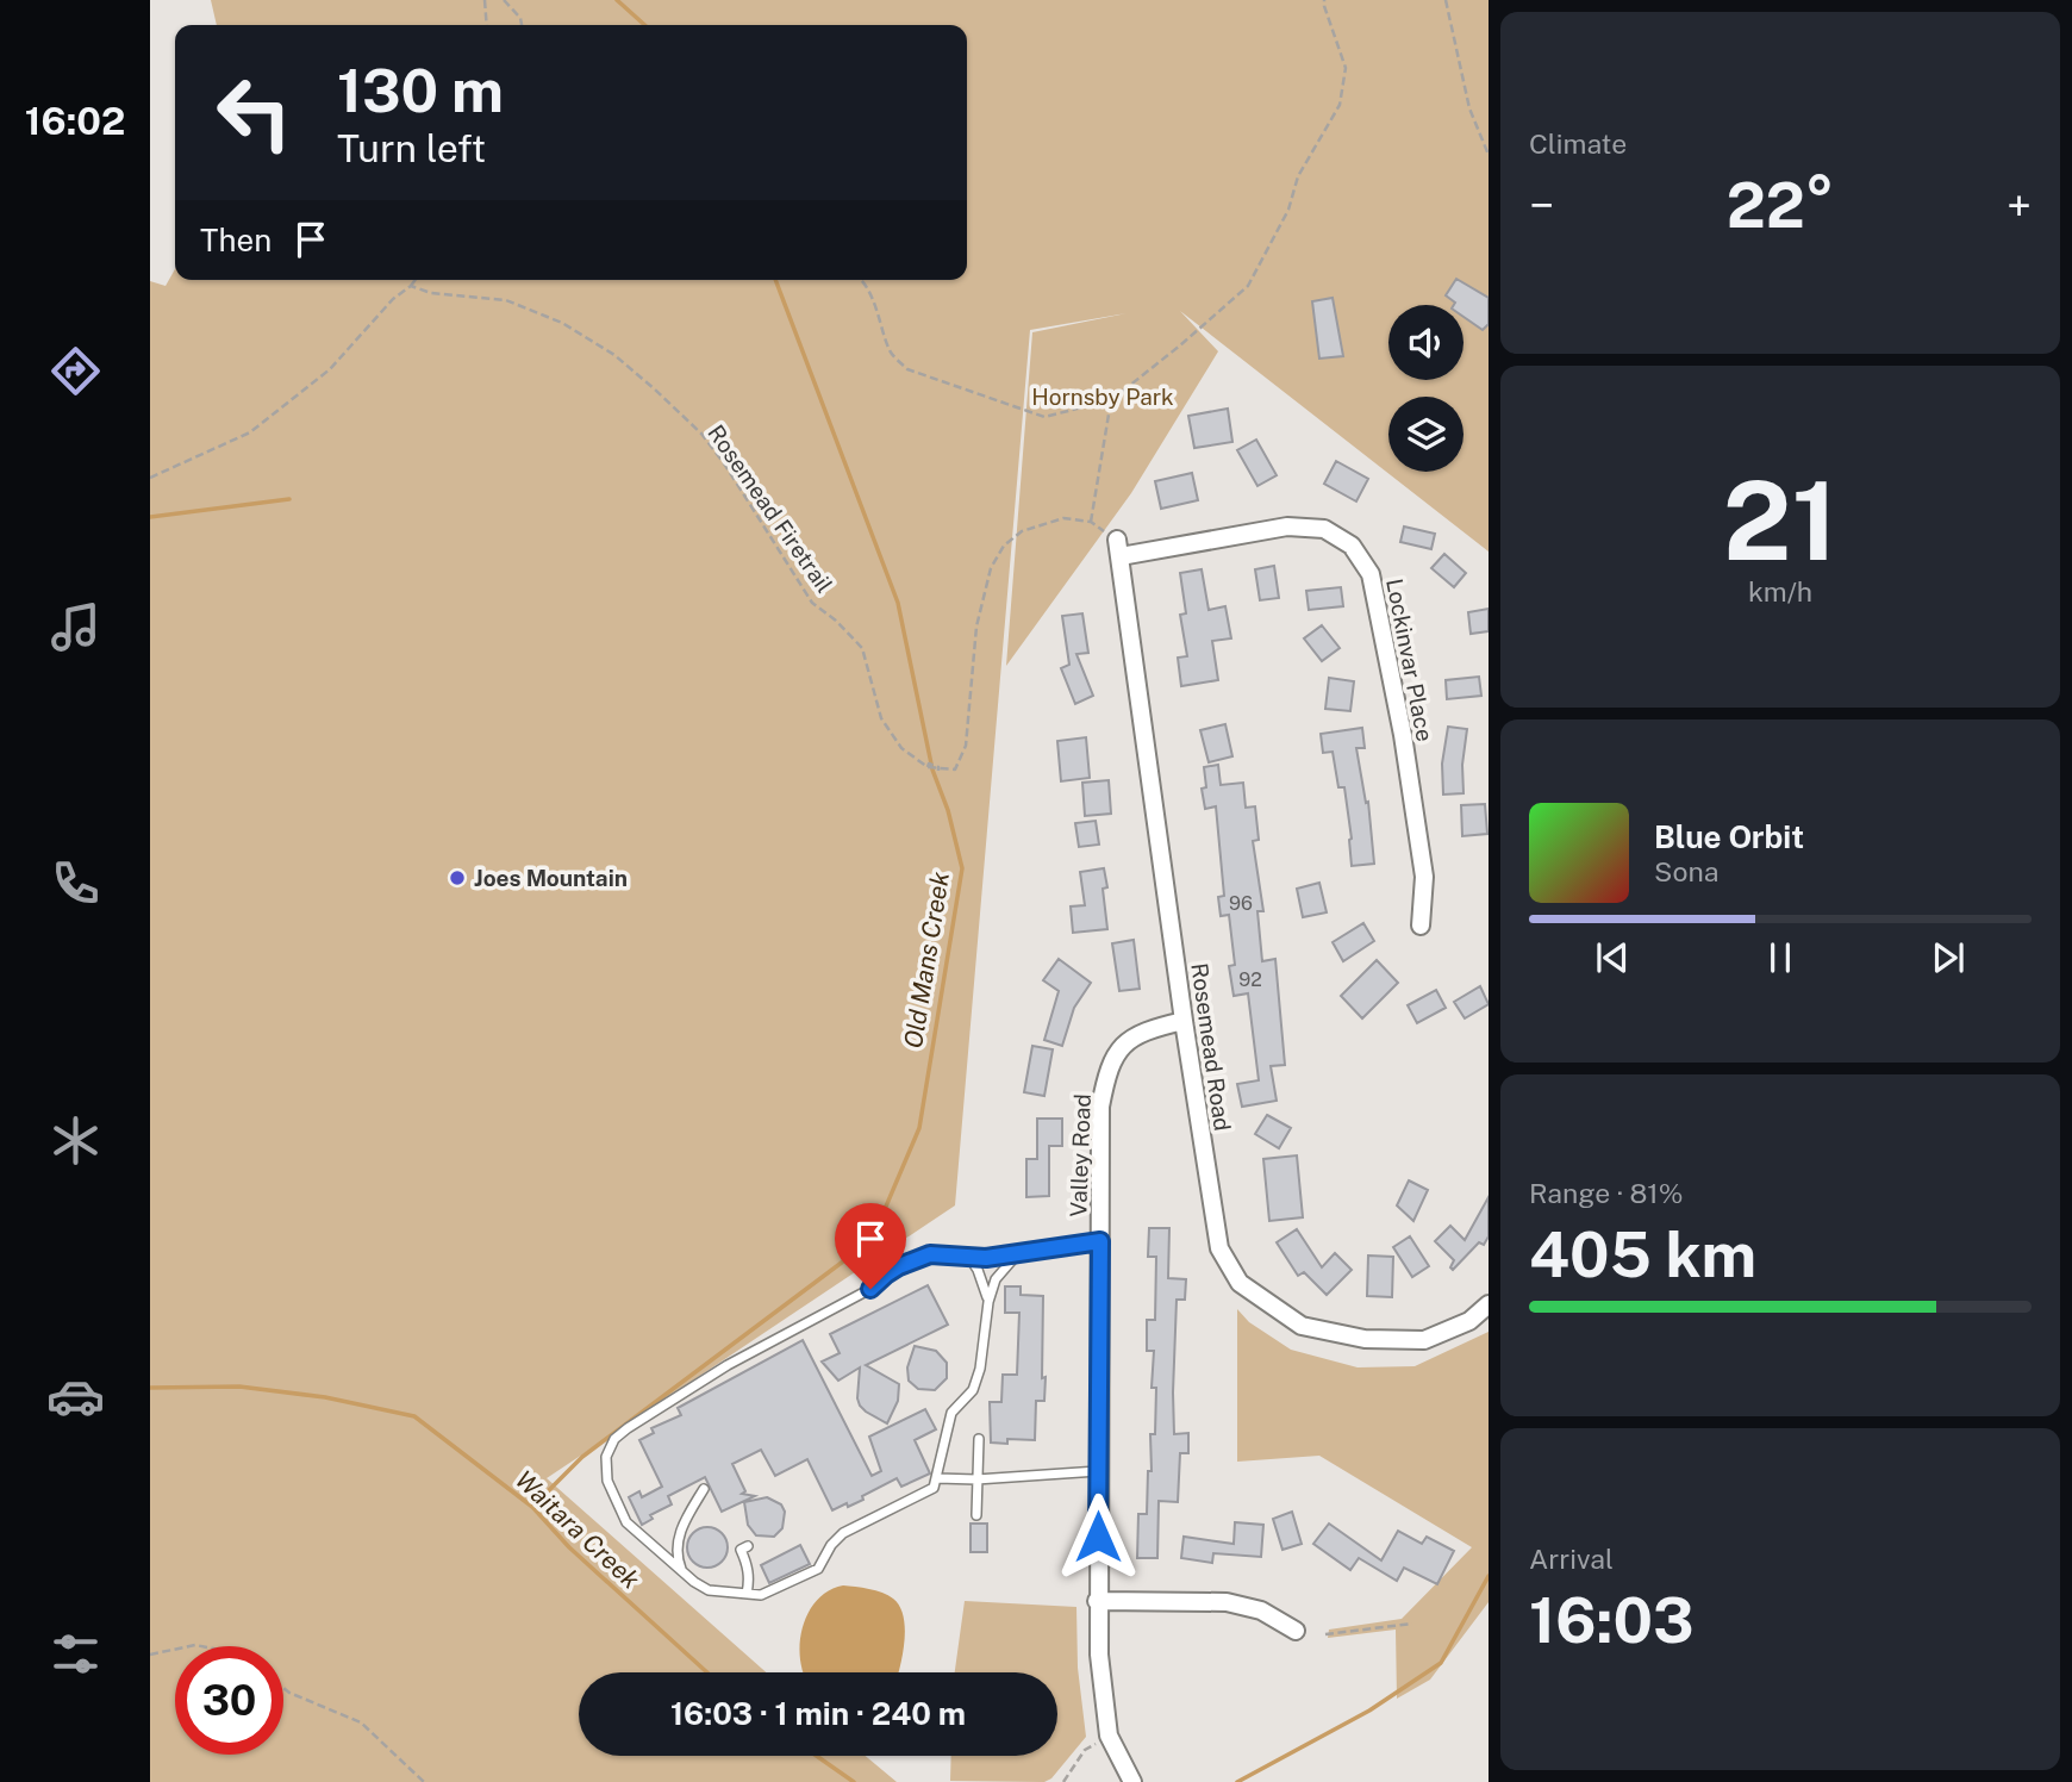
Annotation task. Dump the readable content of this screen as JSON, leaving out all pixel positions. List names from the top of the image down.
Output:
{
  "streets": {
    "street": ["Lockinvar Place", "Rosemead Road", "Valley Road"],
    "path": ["Rosemead Firetrail"]
  },
  "crossings": [
    ["Lockinvar Place", "Rosemead Road"],
    ["Rosemead Road", "Valley Road"]
  ],
  "water": ["Old Mans Creek", "Waitara Creek"],
  "parks": ["Hornsby Park"],
  "places": ["Joes Mountain"],
  "house_numbers": ["96", "92"],
  "page": {
    "tabs": "16:02",
    "tile": [
      "Climate",
      ["21", "km/h"],
      ["Range · 81%", "405 km"],
      ["Arrival", "16:03"]
    ],
    "turn": ["130 m", "Turn left"],
    "heat": ["−", "22°", "+"],
    "then": "Then",
    "song": ["Blue Orbit", "Sona"],
    "limit": "30",
    "trip": "16:03 · 1 min · 240 m"
  }
}
